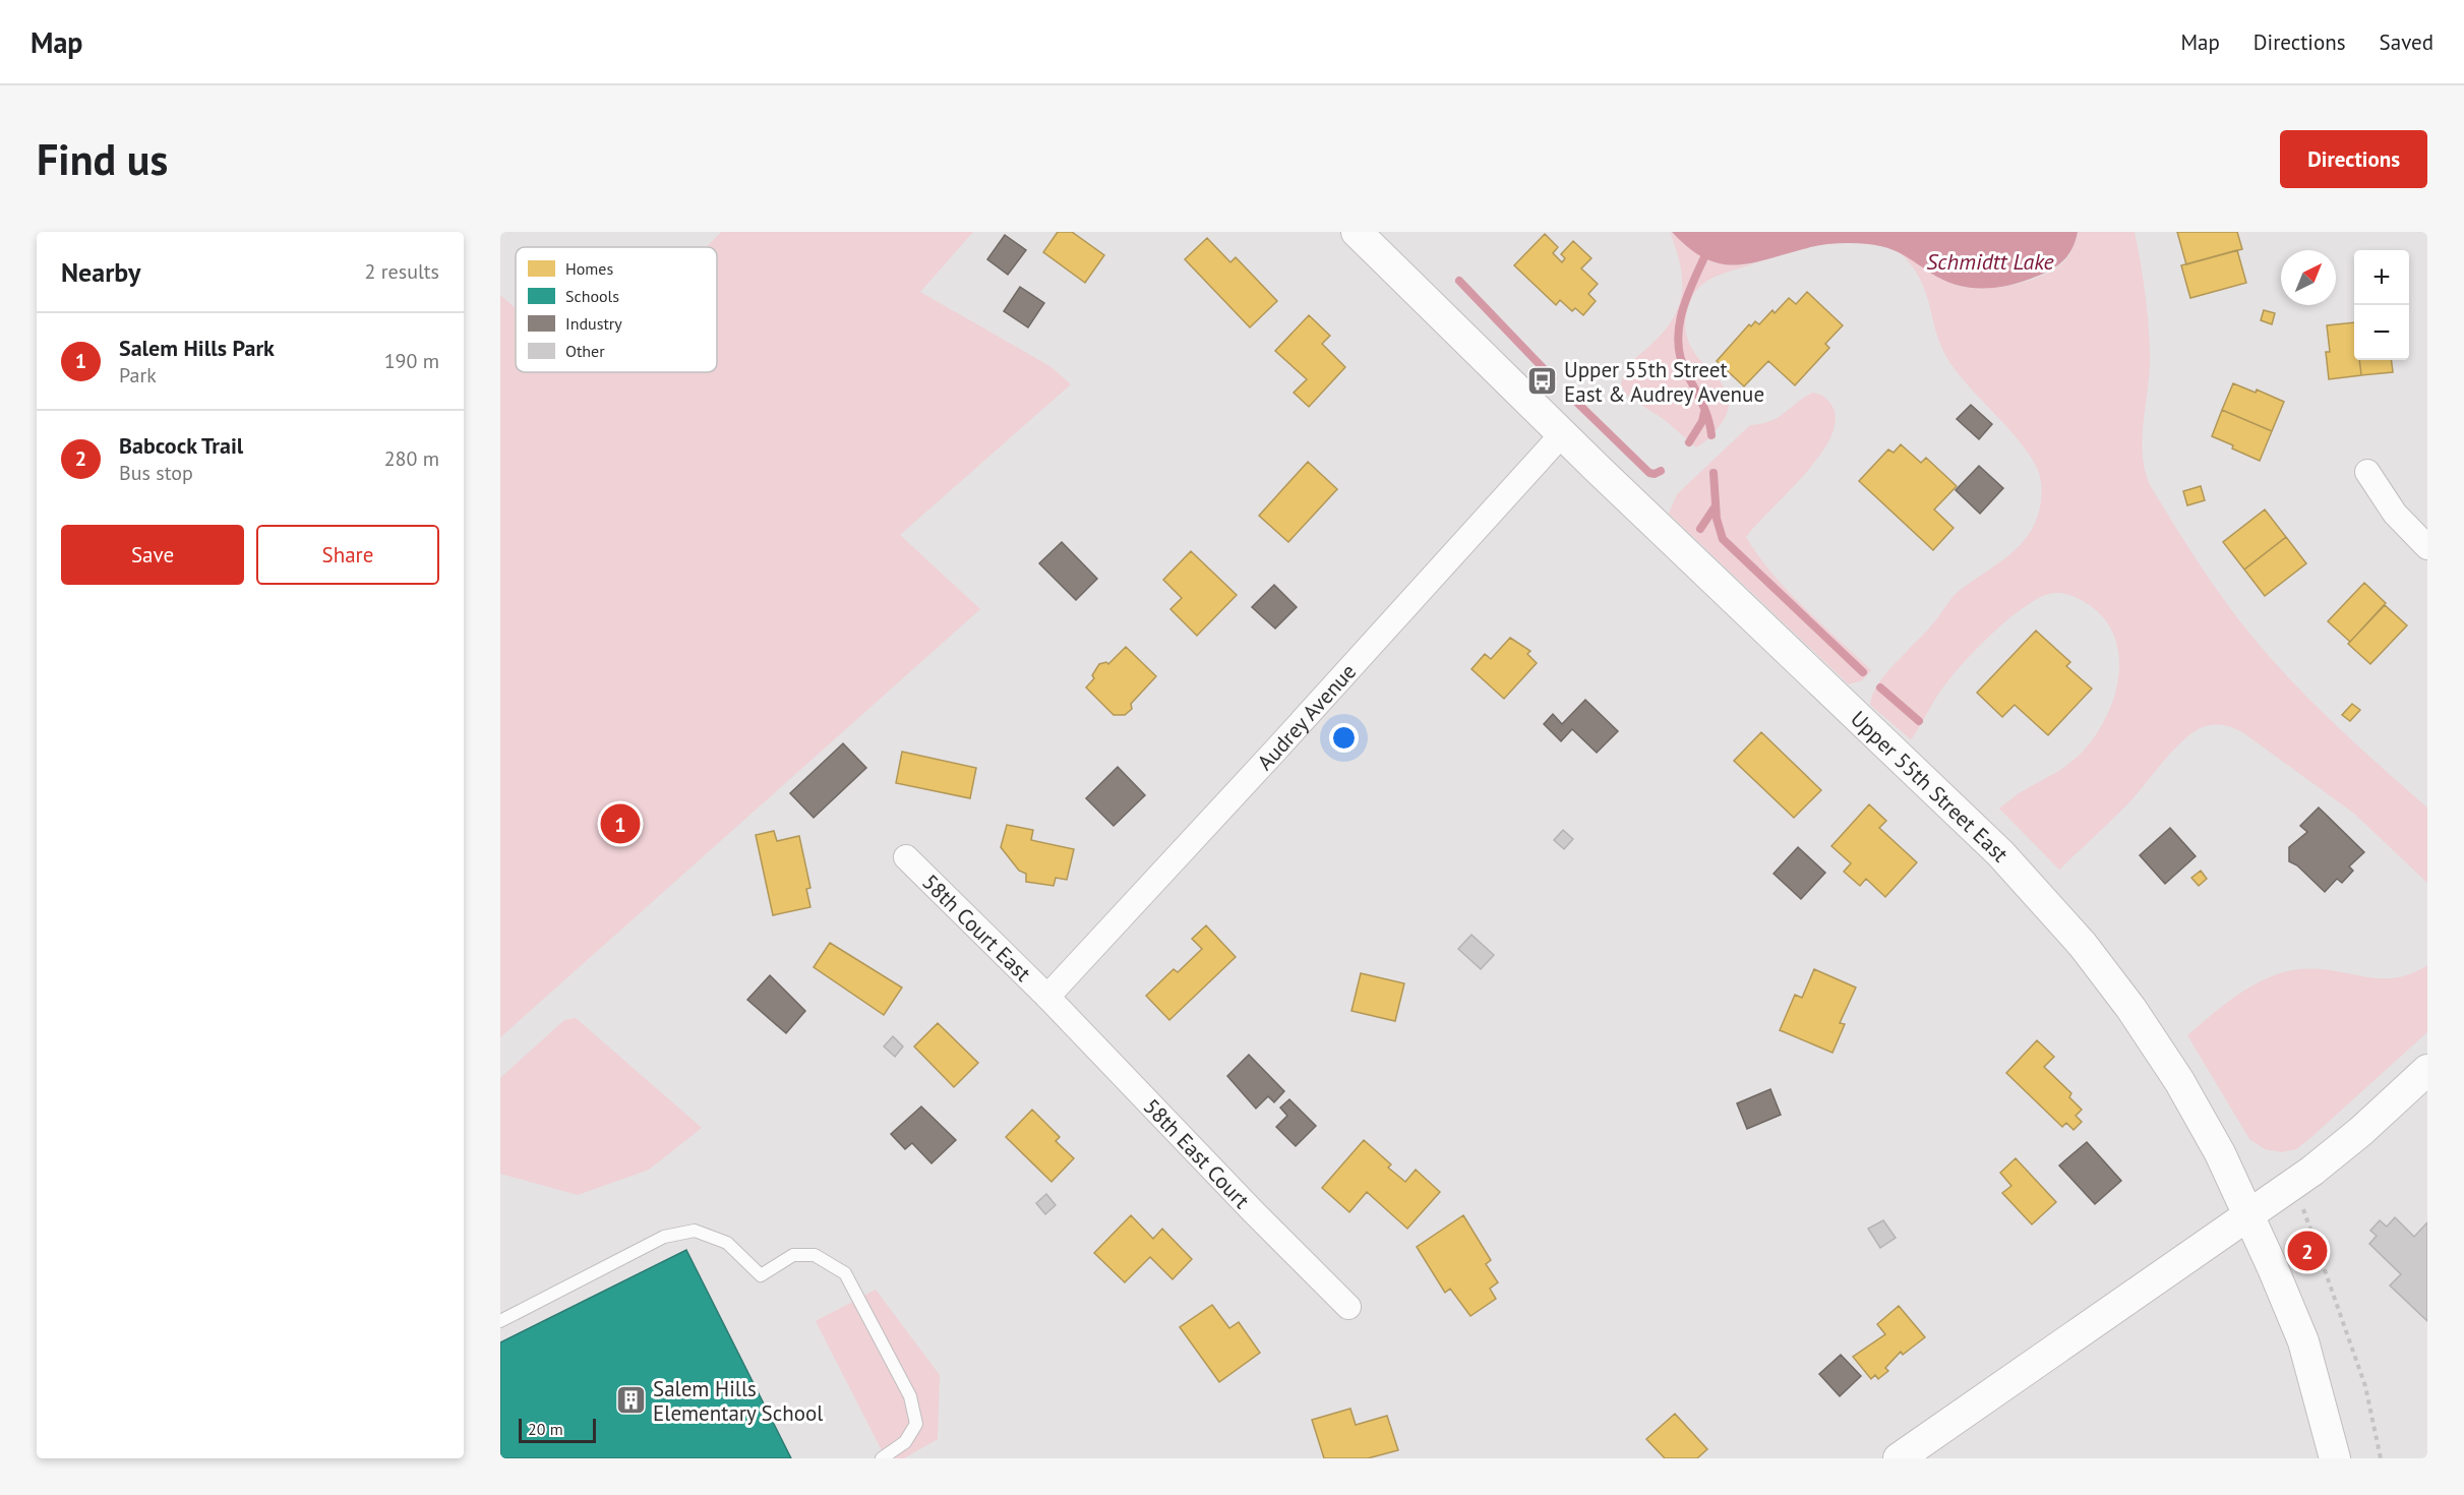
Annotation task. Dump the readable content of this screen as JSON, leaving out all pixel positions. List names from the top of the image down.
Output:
{
  "streets": {
    "street": [
      "Audrey Avenue",
      "Upper 55th Street East",
      "58th Court East",
      "58th East Court"
    ]
  },
  "crossings": [
    ["Audrey Avenue", "Upper 55th Street East"],
    ["Audrey Avenue", "58th Court East"],
    ["Audrey Avenue", "58th East Court"],
    ["58th Court East", "58th East Court"]
  ],
  "water": ["Schmidtt Lake"],
  "places": {
    "bus stop": ["Upper 55th Street East & Audrey Avenue"],
    "building": ["Salem Hills Elementary School"]
  },
  "legend": [
    "Homes",
    "Schools",
    "Industry",
    "Other"
  ],
  "scale_bar": "20 m",
  "north": "top right",
  "page": {
    "header": "Map",
    "nav": ["Map", "Directions", "Saved"],
    "buttons": [
      "Directions",
      ["Save", "Share"]
    ],
    "title": "Find us",
    "heading": ["Nearby", "2 results"],
    "map_buttons": ["+", "−"],
    "list": [
      {
        "mark": "1",
        "name": "Salem Hills Park",
        "note": "Park",
        "value": "190 m"
      },
      {
        "mark": "2",
        "name": "Babcock Trail",
        "note": "Bus stop",
        "value": "280 m"
      }
    ],
    "pins": ["1", "2"],
    "scale": "20 m"
  }
}
